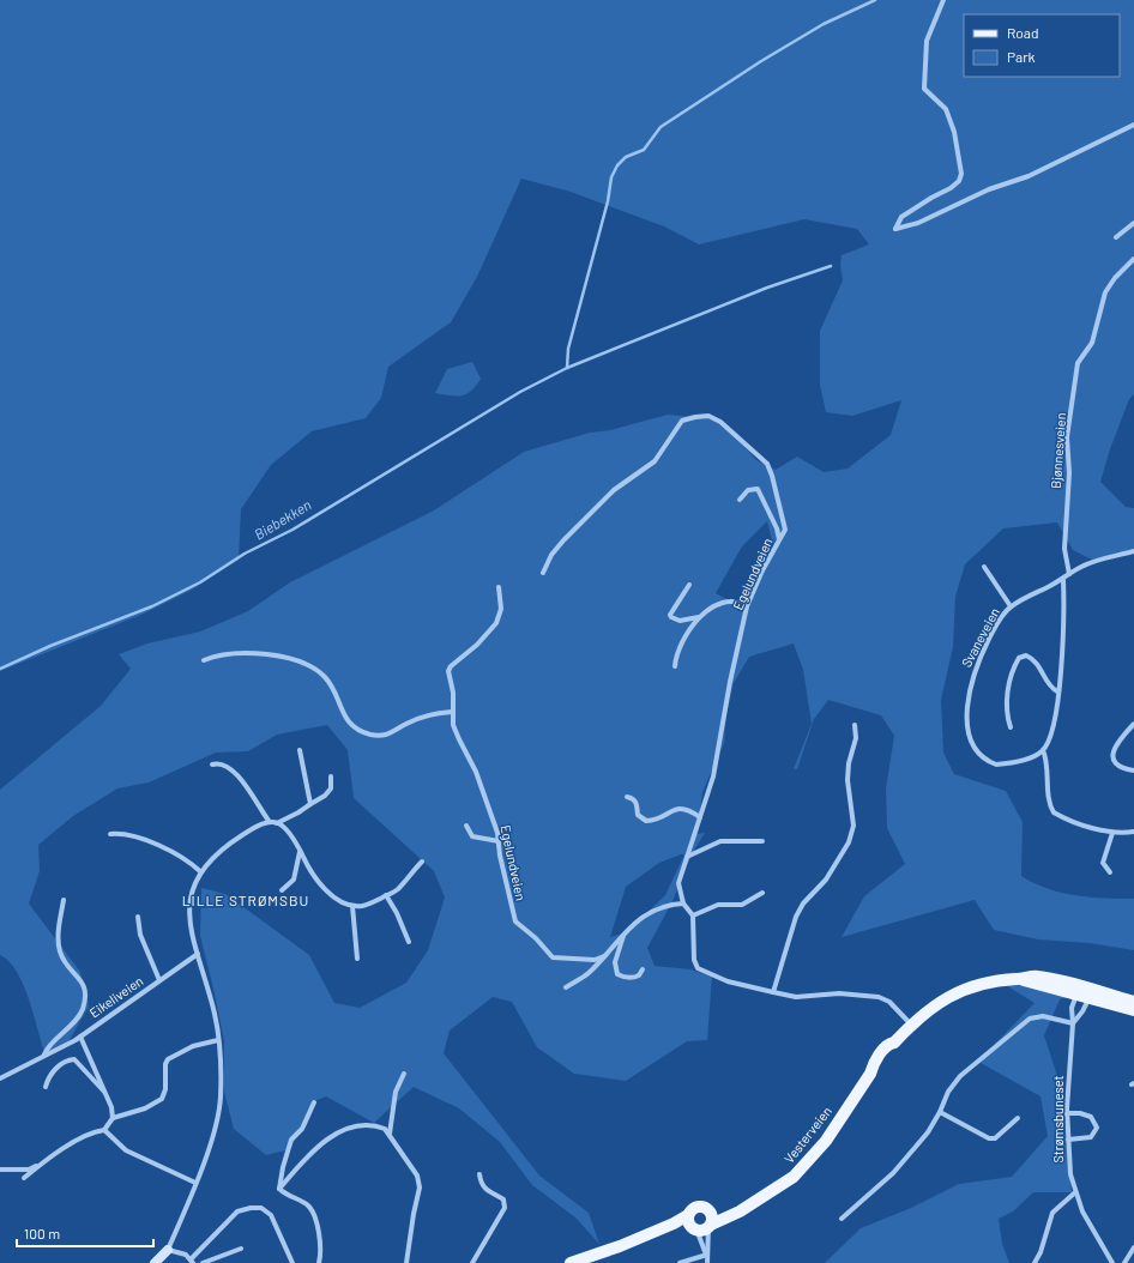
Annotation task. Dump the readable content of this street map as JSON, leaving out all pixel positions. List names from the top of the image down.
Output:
{
  "streets": {
    "main road": ["Vesterveien"],
    "street": [
      "Bjønnesveien",
      "Egelundveien",
      "Svaneveien",
      "Eikeliveien",
      "Strømsbuneset"
    ]
  },
  "crossings": [
    ["Bjønnesveien", "Svaneveien"],
    ["Strømsbuneset", "Vesterveien"]
  ],
  "districts": ["LILLE STRØMSBU"],
  "water": ["Biebekken"],
  "legend": ["Road", "Park"],
  "scale_bar": "100 m"
}
